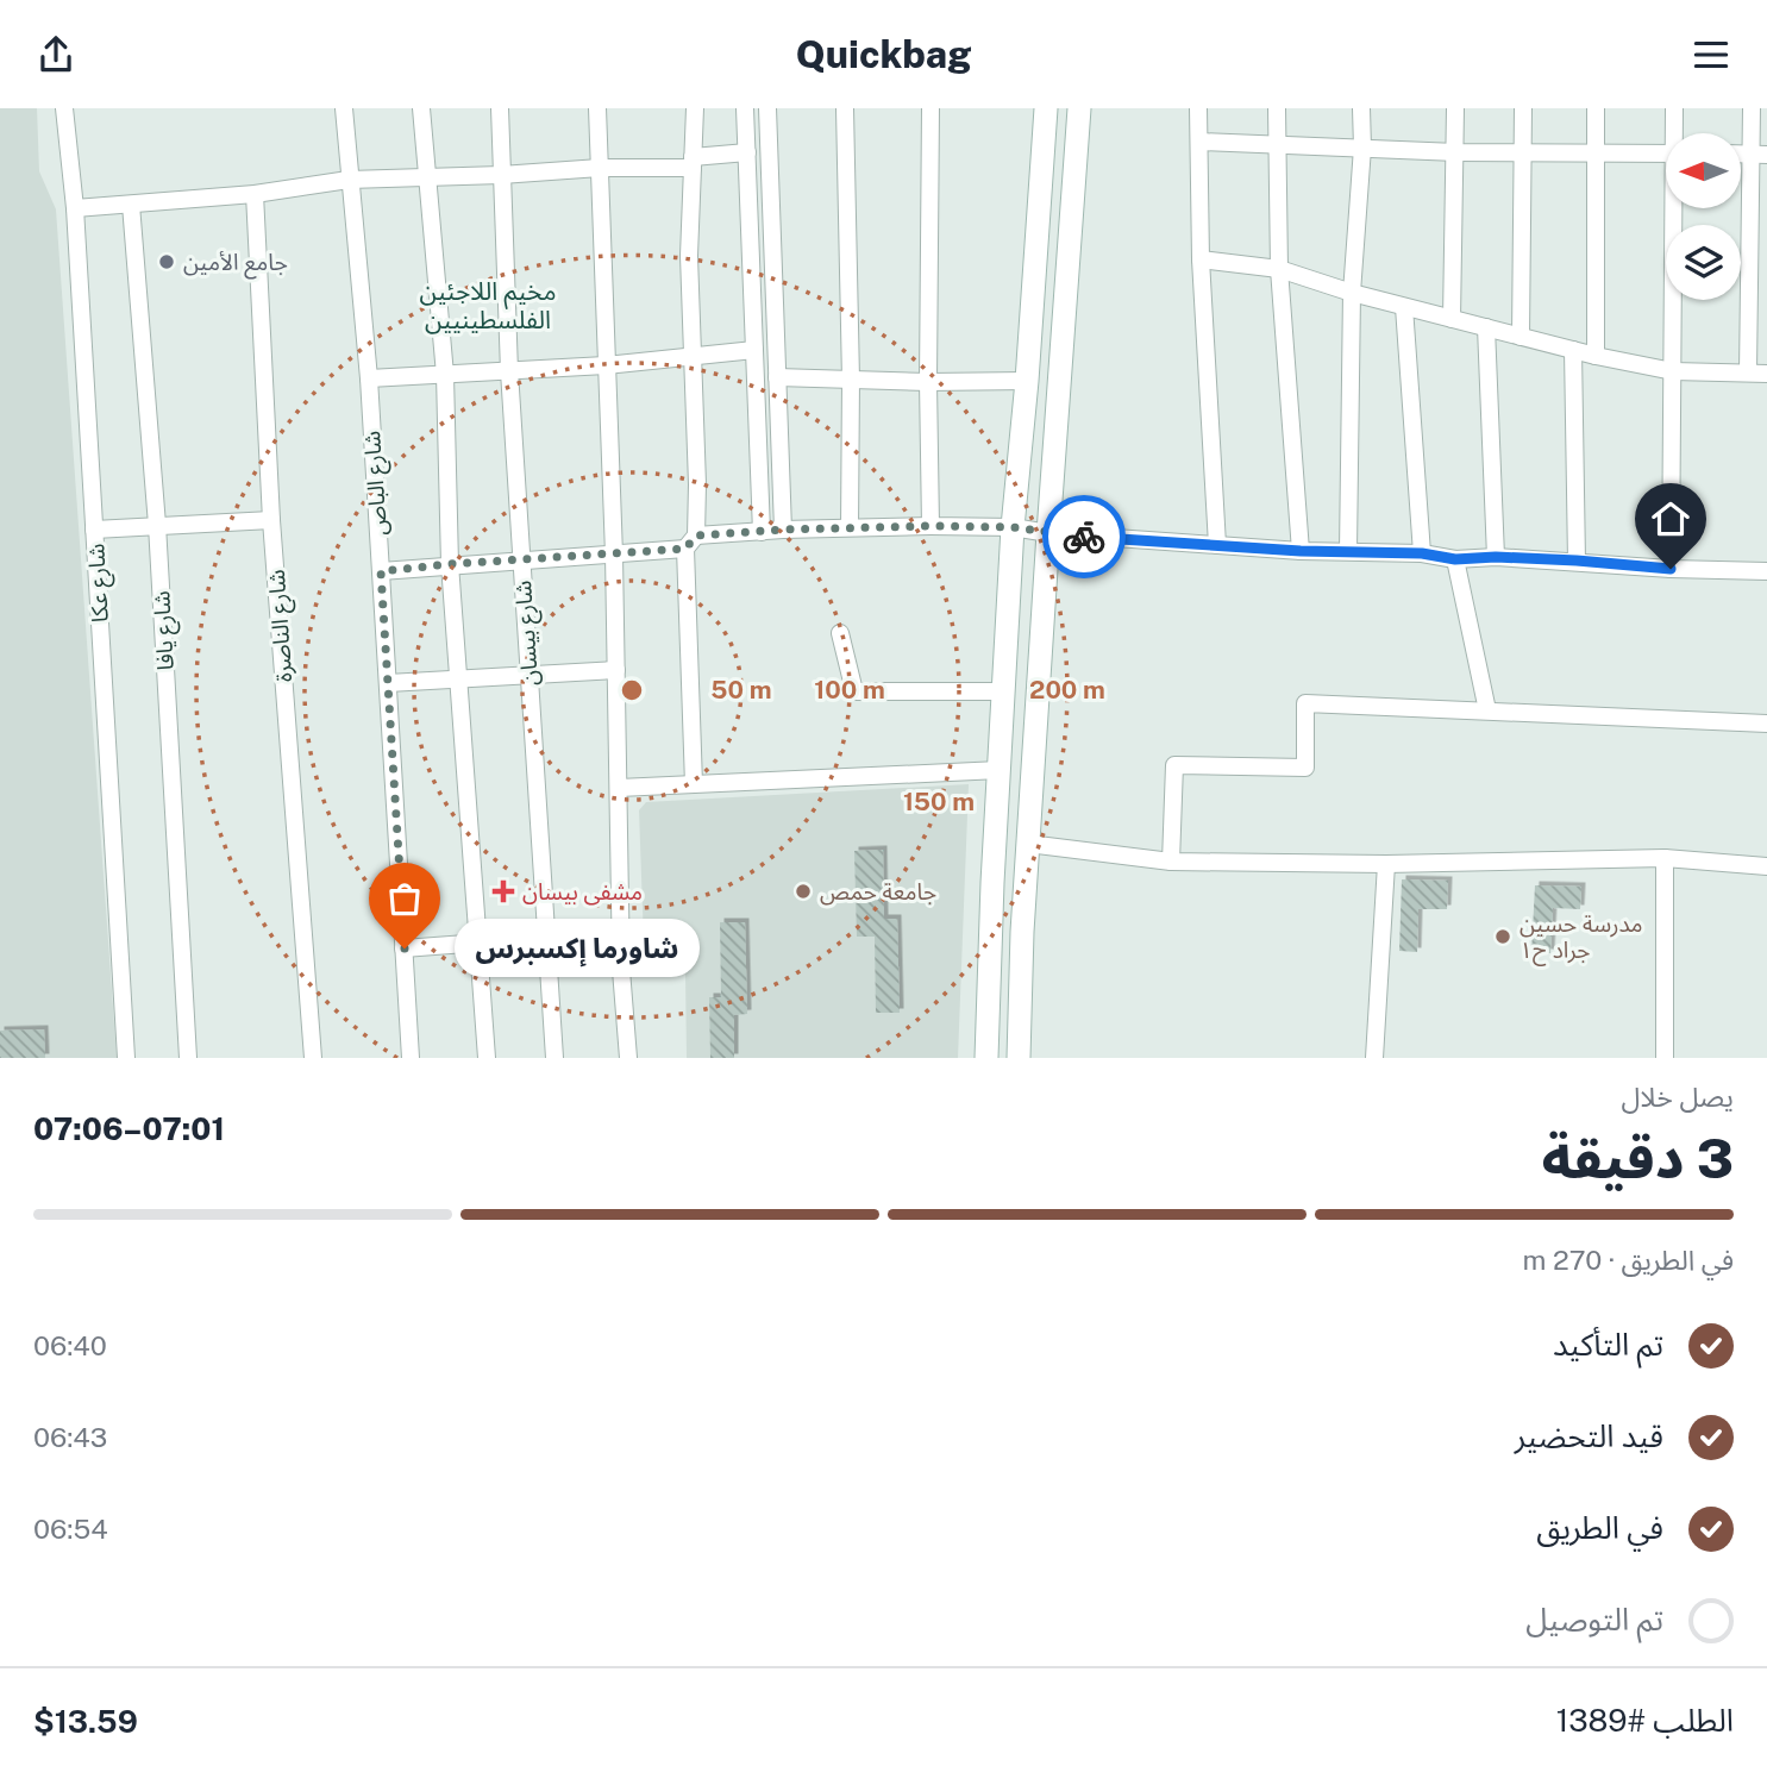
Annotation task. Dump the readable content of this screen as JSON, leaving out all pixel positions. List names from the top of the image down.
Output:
{
  "streets": {
    "street": [
      "شارع الباص",
      "شارع عكا",
      "شارع الناصرة",
      "شارع يافا",
      "شارع بيسان"
    ]
  },
  "districts": ["مخيم اللاجئين الفلسطينيين"],
  "places": {
    "other": [
      "جامع الأمين",
      "جامعة حمص",
      "مدرسة حسين جراد ح١",
      "شاورما إكسبرس"
    ],
    "health": ["مشفى بيسان"]
  },
  "north": "left",
  "page": {
    "header": "Quickbag",
    "bubble": "شاورما إكسبرس",
    "heading": ["3 دقيقة", "يصل خلال", "07:01–07:06"],
    "panel": ["الطلب #1389", "$13.59"],
    "bar": "في الطريق · 270 m",
    "list": [
      ["تم التأكيد", "06:40"],
      ["قيد التحضير", "06:43"],
      ["في الطريق", "06:54"],
      "تم التوصيل"
    ]
  },
  "rings": [
    "50 m",
    "100 m",
    "200 m",
    "150 m"
  ]
}
